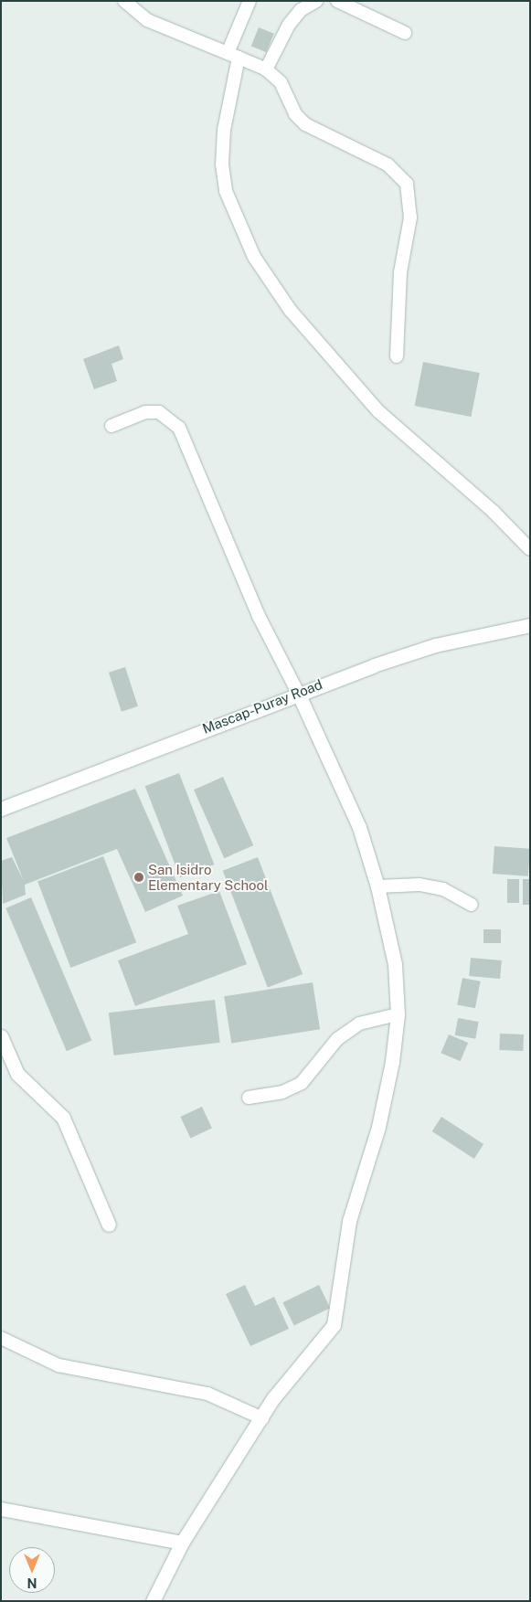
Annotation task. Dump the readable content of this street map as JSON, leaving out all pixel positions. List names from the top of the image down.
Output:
{
  "streets": {
    "street": ["Mascap-Puray Road"]
  },
  "places": ["San Isidro Elementary School"],
  "north": "bottom"
}
